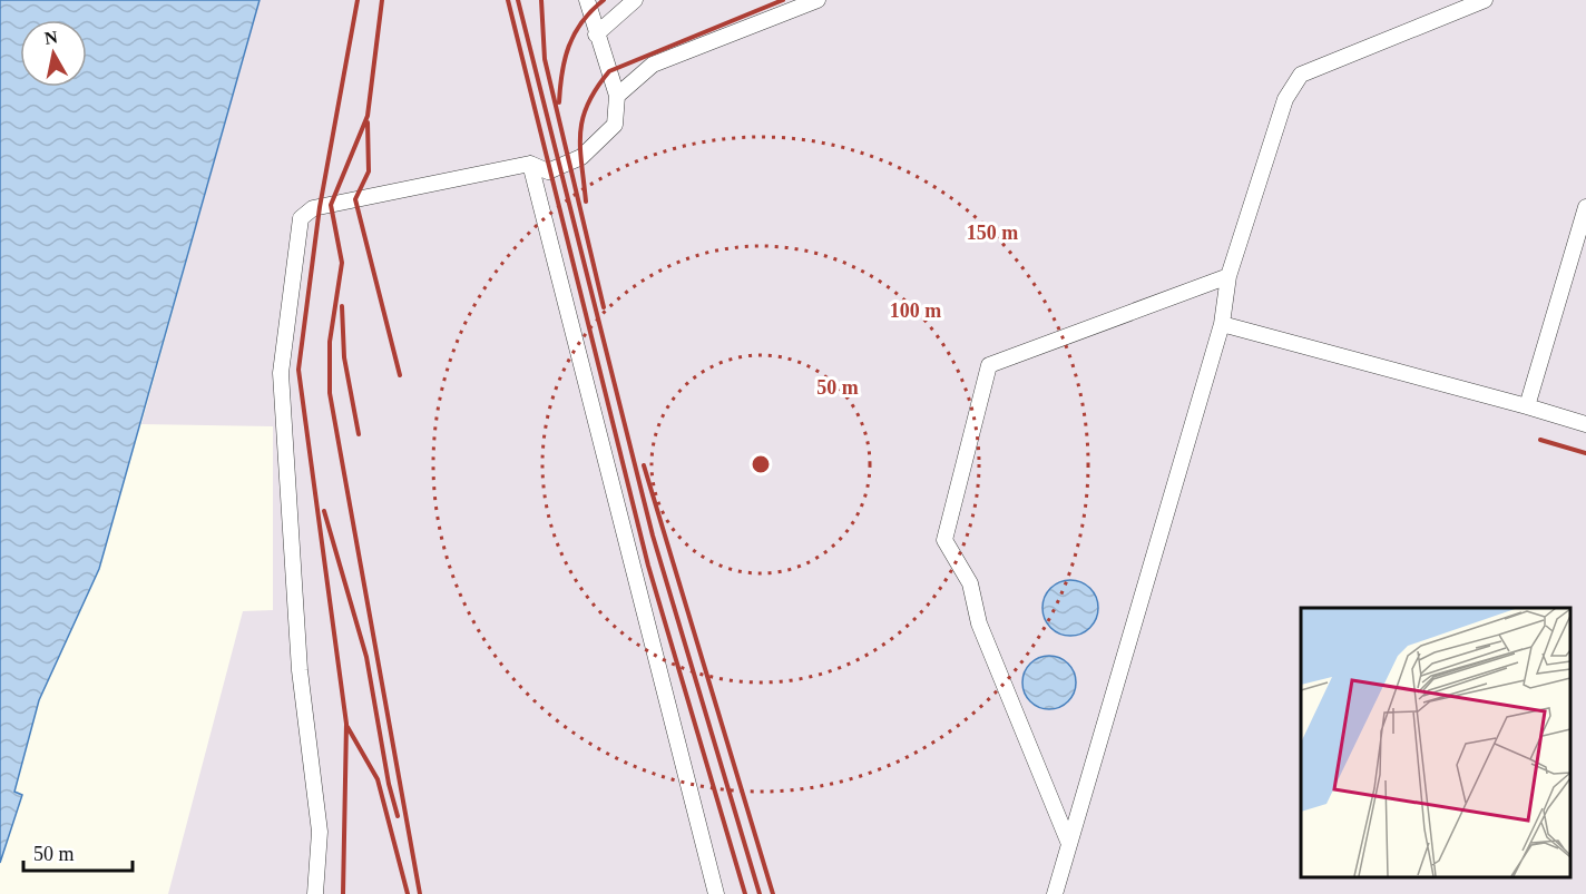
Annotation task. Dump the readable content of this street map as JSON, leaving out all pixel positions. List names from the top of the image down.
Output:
{
  "scale_bar": "50 m",
  "north": "top",
  "rings": ["150 m", "100 m", "50 m"]
}
